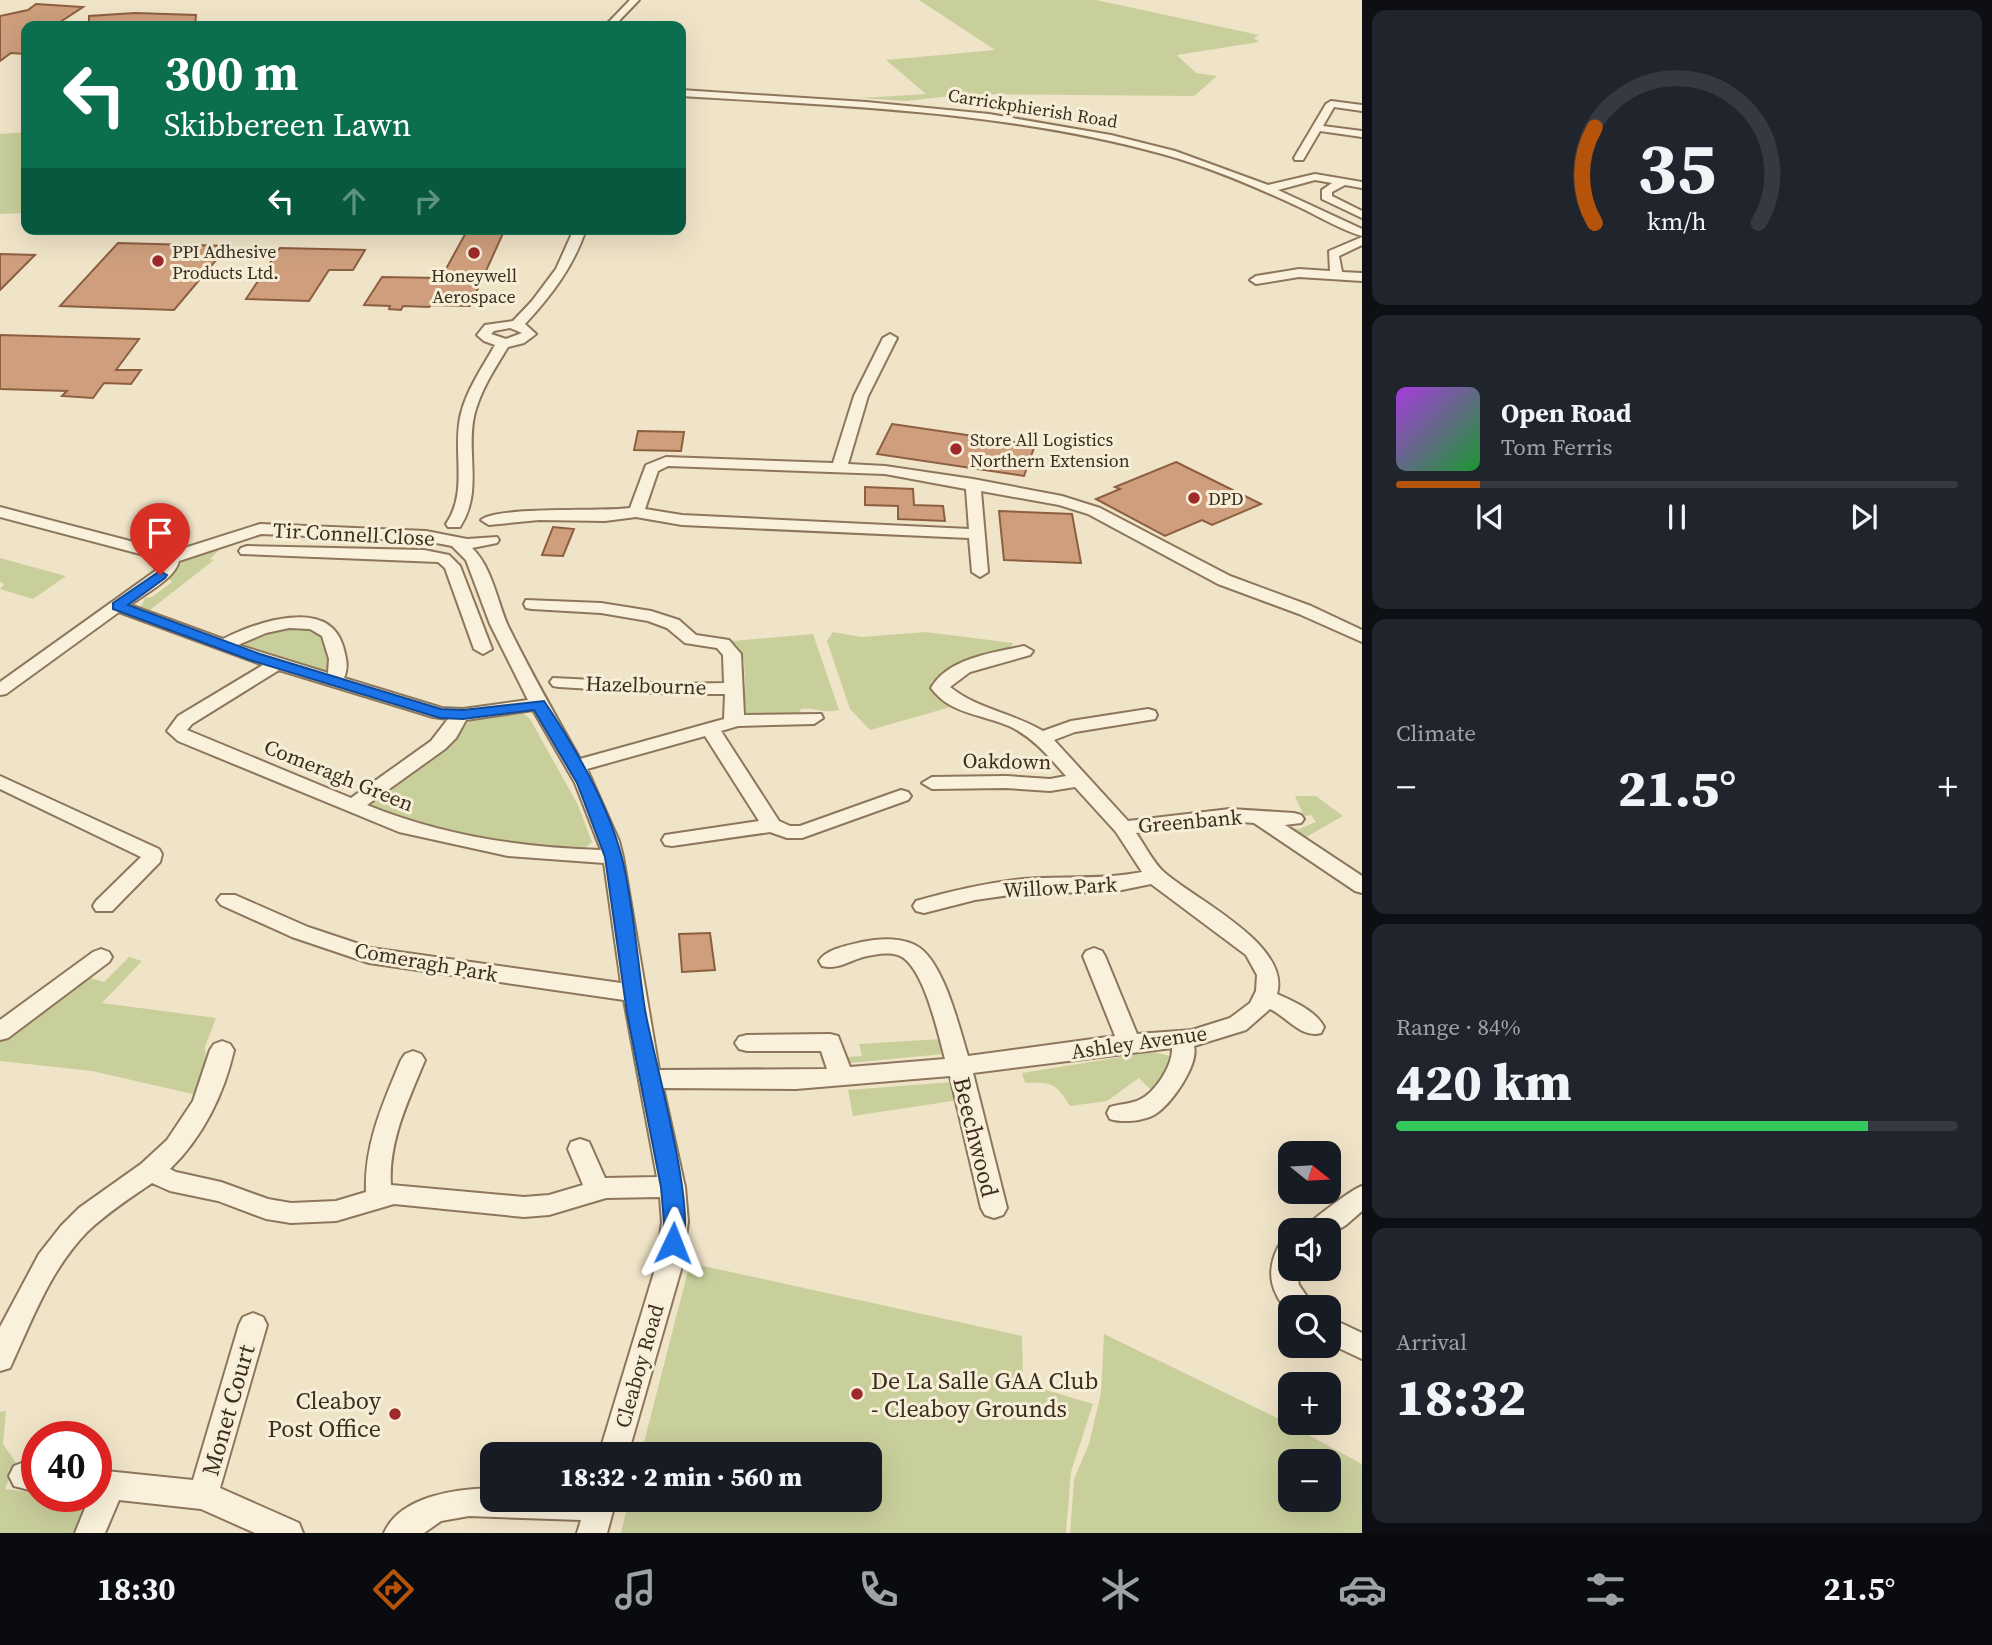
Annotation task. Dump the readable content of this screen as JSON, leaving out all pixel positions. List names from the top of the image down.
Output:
{
  "streets": {
    "street": [
      "Carrickphierish Road",
      "Tir Connell Close",
      "Hazelbourne",
      "Oakdown",
      "Comeragh Green",
      "Greenbank",
      "Willow Park",
      "Comeragh Park",
      "Ashley Avenue",
      "Beechwood",
      "Cleaboy Road",
      "Monet Court"
    ]
  },
  "crossings": [
    ["Hazelbourne", "Cleaboy Road"],
    ["Comeragh Green", "Cleaboy Road"],
    ["Comeragh Park", "Cleaboy Road"],
    ["Ashley Avenue", "Beechwood"],
    ["Ashley Avenue", "Cleaboy Road"]
  ],
  "places": [
    "Honeywell Aerospace",
    "PPI Adhesive Products Ltd.",
    "Store All Logistics Northern Extension",
    "DPD",
    "De La Salle GAA Club - Cleaboy Grounds",
    "Cleaboy Post Office"
  ],
  "north": "right",
  "page": {
    "turn": ["300 m", "Skibbereen Lawn"],
    "song": ["Open Road", "Tom Ferris"],
    "tile": [
      "Climate",
      ["Range · 84%", "420 km"],
      ["Arrival", "18:32"]
    ],
    "heat": ["−", "21.5°", "+"],
    "map_buttons": ["+", "−"],
    "limit": "40",
    "trip": "18:32 · 2 min · 560 m",
    "tabs": ["18:30", "21.5°"],
    "gauge": ["35", "km/h"]
  }
}
